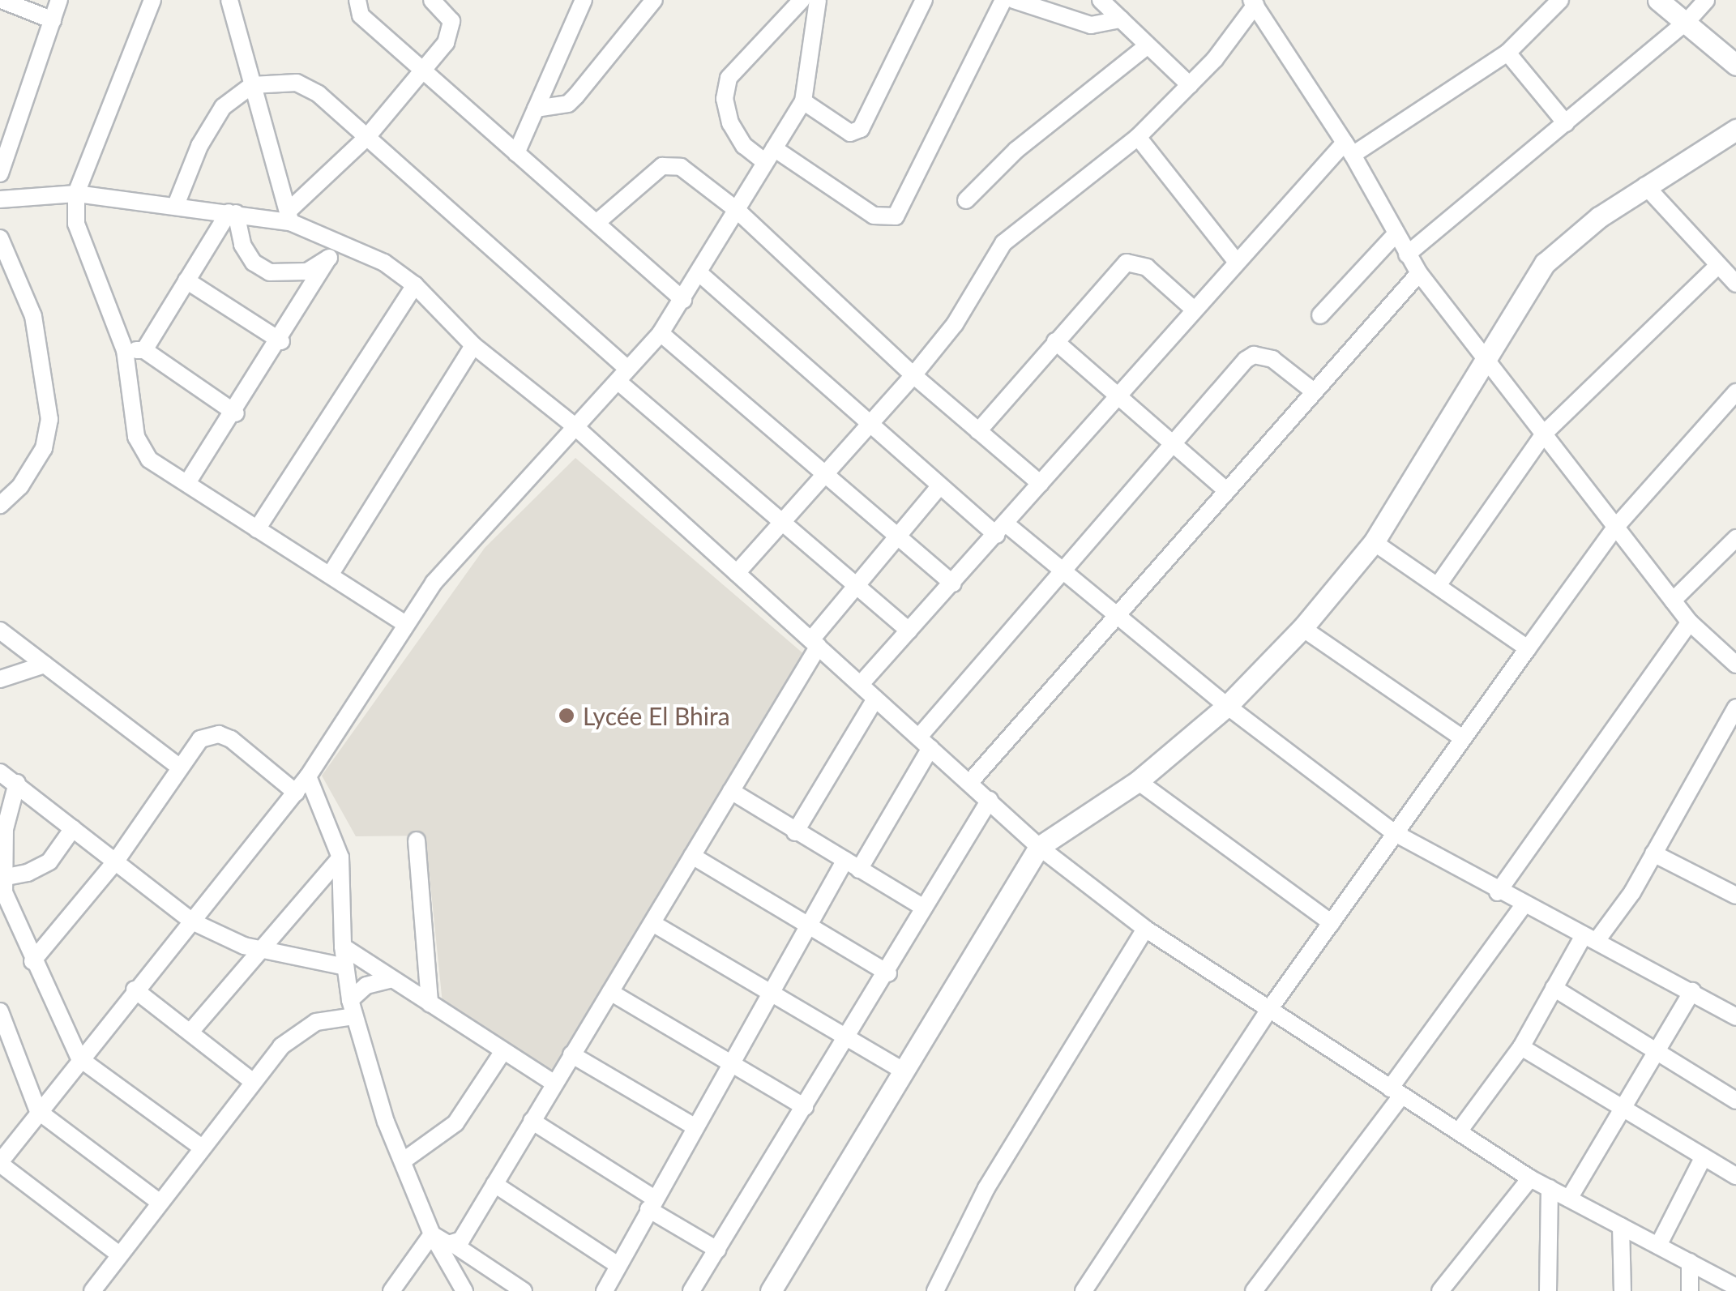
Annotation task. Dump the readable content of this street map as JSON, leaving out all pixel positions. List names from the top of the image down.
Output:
{
  "places": ["Lycée El Bhira"]
}
